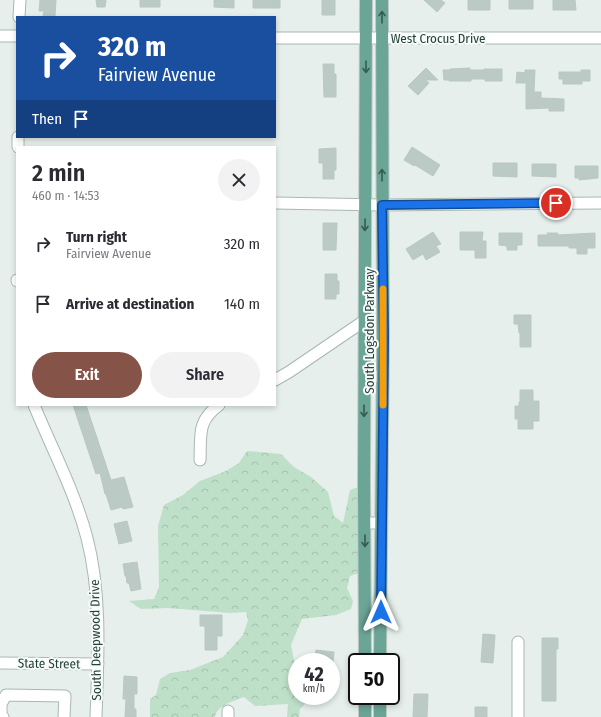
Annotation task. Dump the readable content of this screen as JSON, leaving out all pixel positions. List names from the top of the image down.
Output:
{
  "streets": {
    "main road": ["South Logsdon Parkway"],
    "street": ["West Crocus Drive", "South Deepwood Drive", "State Street"]
  },
  "crossings": [
    ["West Crocus Drive", "South Logsdon Parkway"],
    ["South Deepwood Drive", "State Street"]
  ],
  "page": {
    "turn": ["320 m", "Fairview Avenue"],
    "then": "Then",
    "heading": ["2 min", "460 m · 14:53"],
    "list": [
      {
        "name": "Turn right",
        "note": "Fairview Avenue",
        "value": "320 m"
      },
      {
        "name": "Arrive at destination",
        "value": "140 m"
      }
    ],
    "buttons": ["Exit", "Share"],
    "speed": "42 km/h",
    "limit": "50"
  }
}
